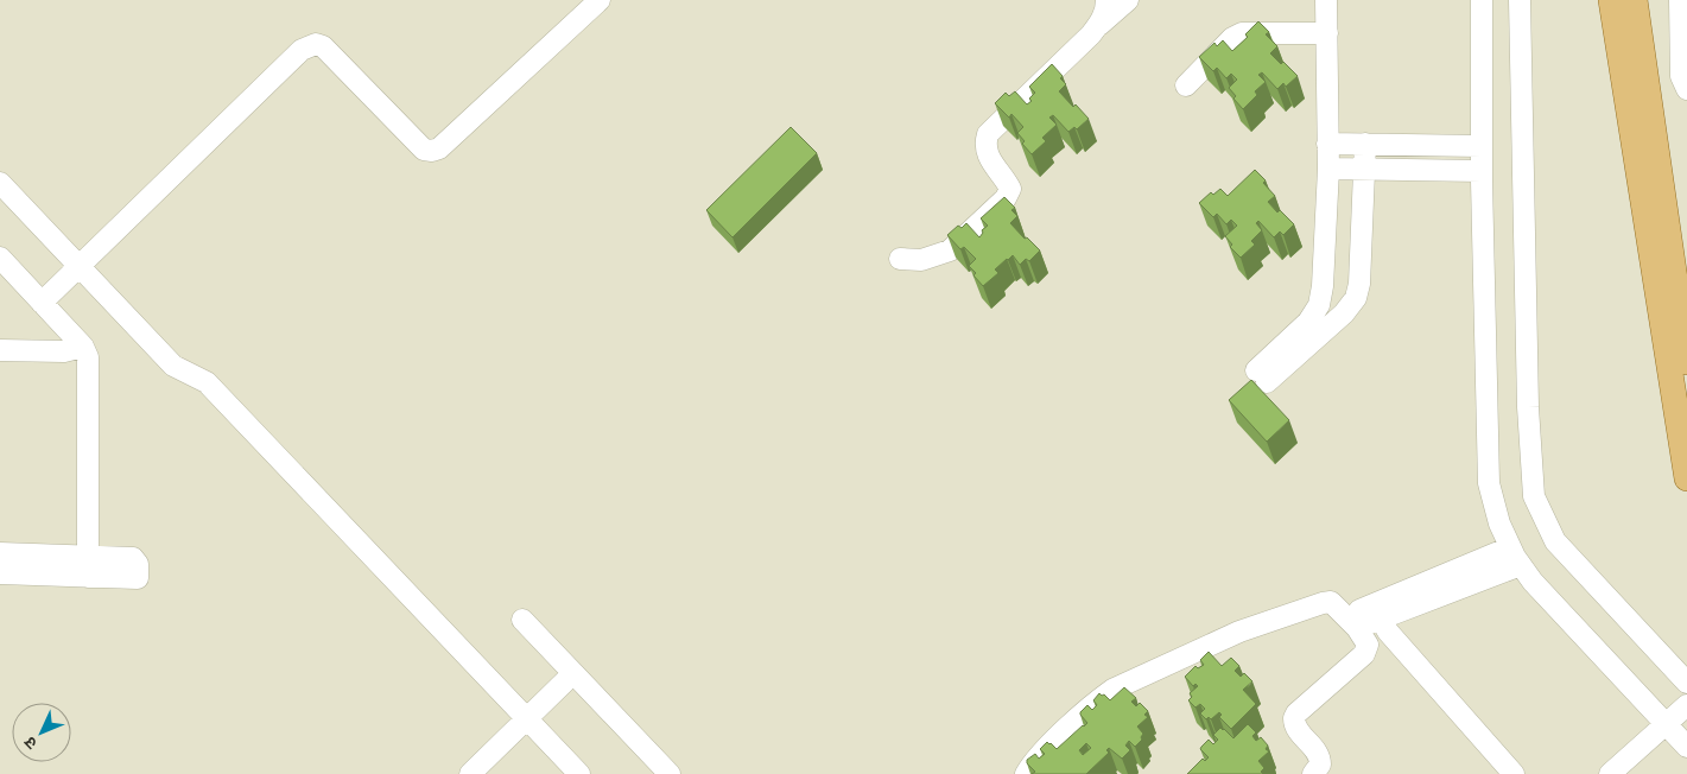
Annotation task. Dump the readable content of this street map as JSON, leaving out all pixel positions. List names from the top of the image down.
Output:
{
  "north": "bottom left"
}
